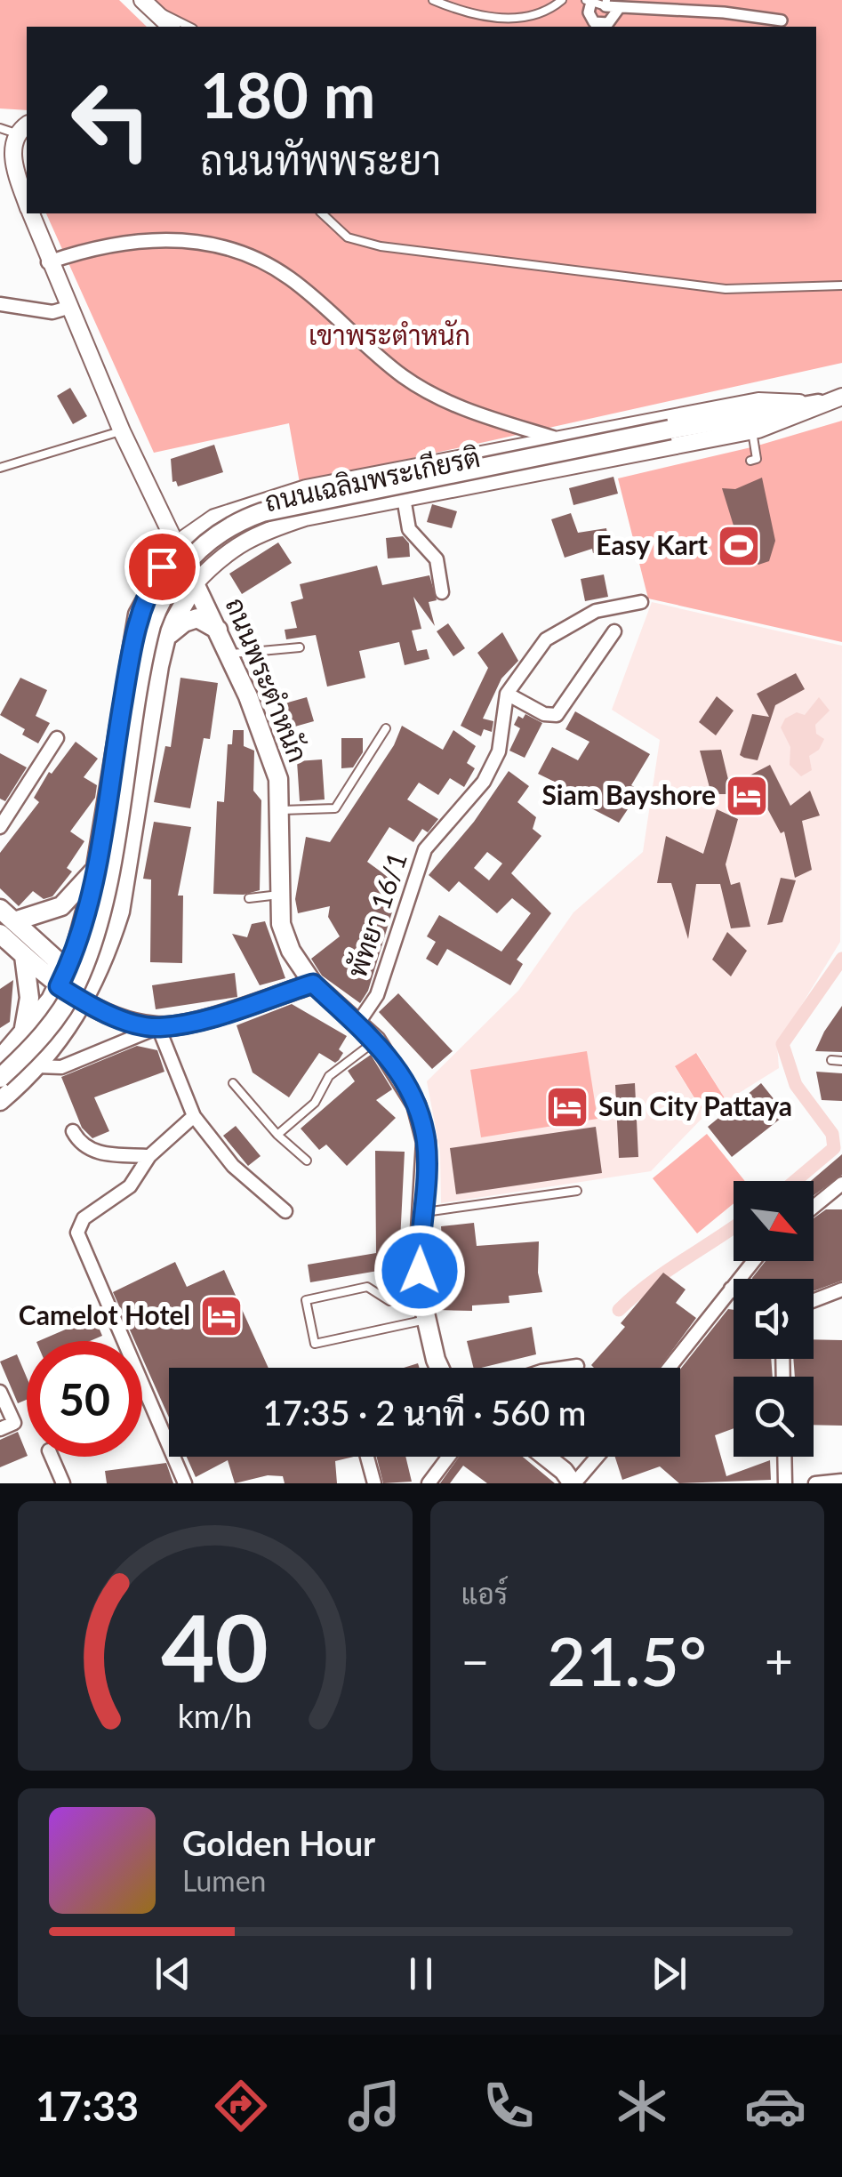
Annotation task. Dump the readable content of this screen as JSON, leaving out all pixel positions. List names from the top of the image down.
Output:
{
  "streets": {
    "main road": ["ถนนเฉลิมพระเกียรติ", "ถนนพระตำหนัก"],
    "street": ["พัทยา 16/1"]
  },
  "crossings": [
    ["ถนนเฉลิมพระเกียรติ", "ถนนพระตำหนัก"],
    ["ถนนพระตำหนัก", "พัทยา 16/1"]
  ],
  "parks": ["เขาพระตำหนัก"],
  "places": {
    "sports": ["Easy Kart"],
    "hotel": ["Siam Bayshore", "Sun City Pattaya", "Camelot Hotel"]
  },
  "north": "bottom right",
  "page": {
    "turn": ["180 m", "ถนนทัพพระยา"],
    "limit": "50",
    "trip": "17:35 · 2 นาที · 560 m",
    "tile": "แอร์",
    "heat": ["−", "21.5°", "+"],
    "song": ["Golden Hour", "Lumen"],
    "tabs": "17:33",
    "gauge": ["40", "km/h"]
  }
}
